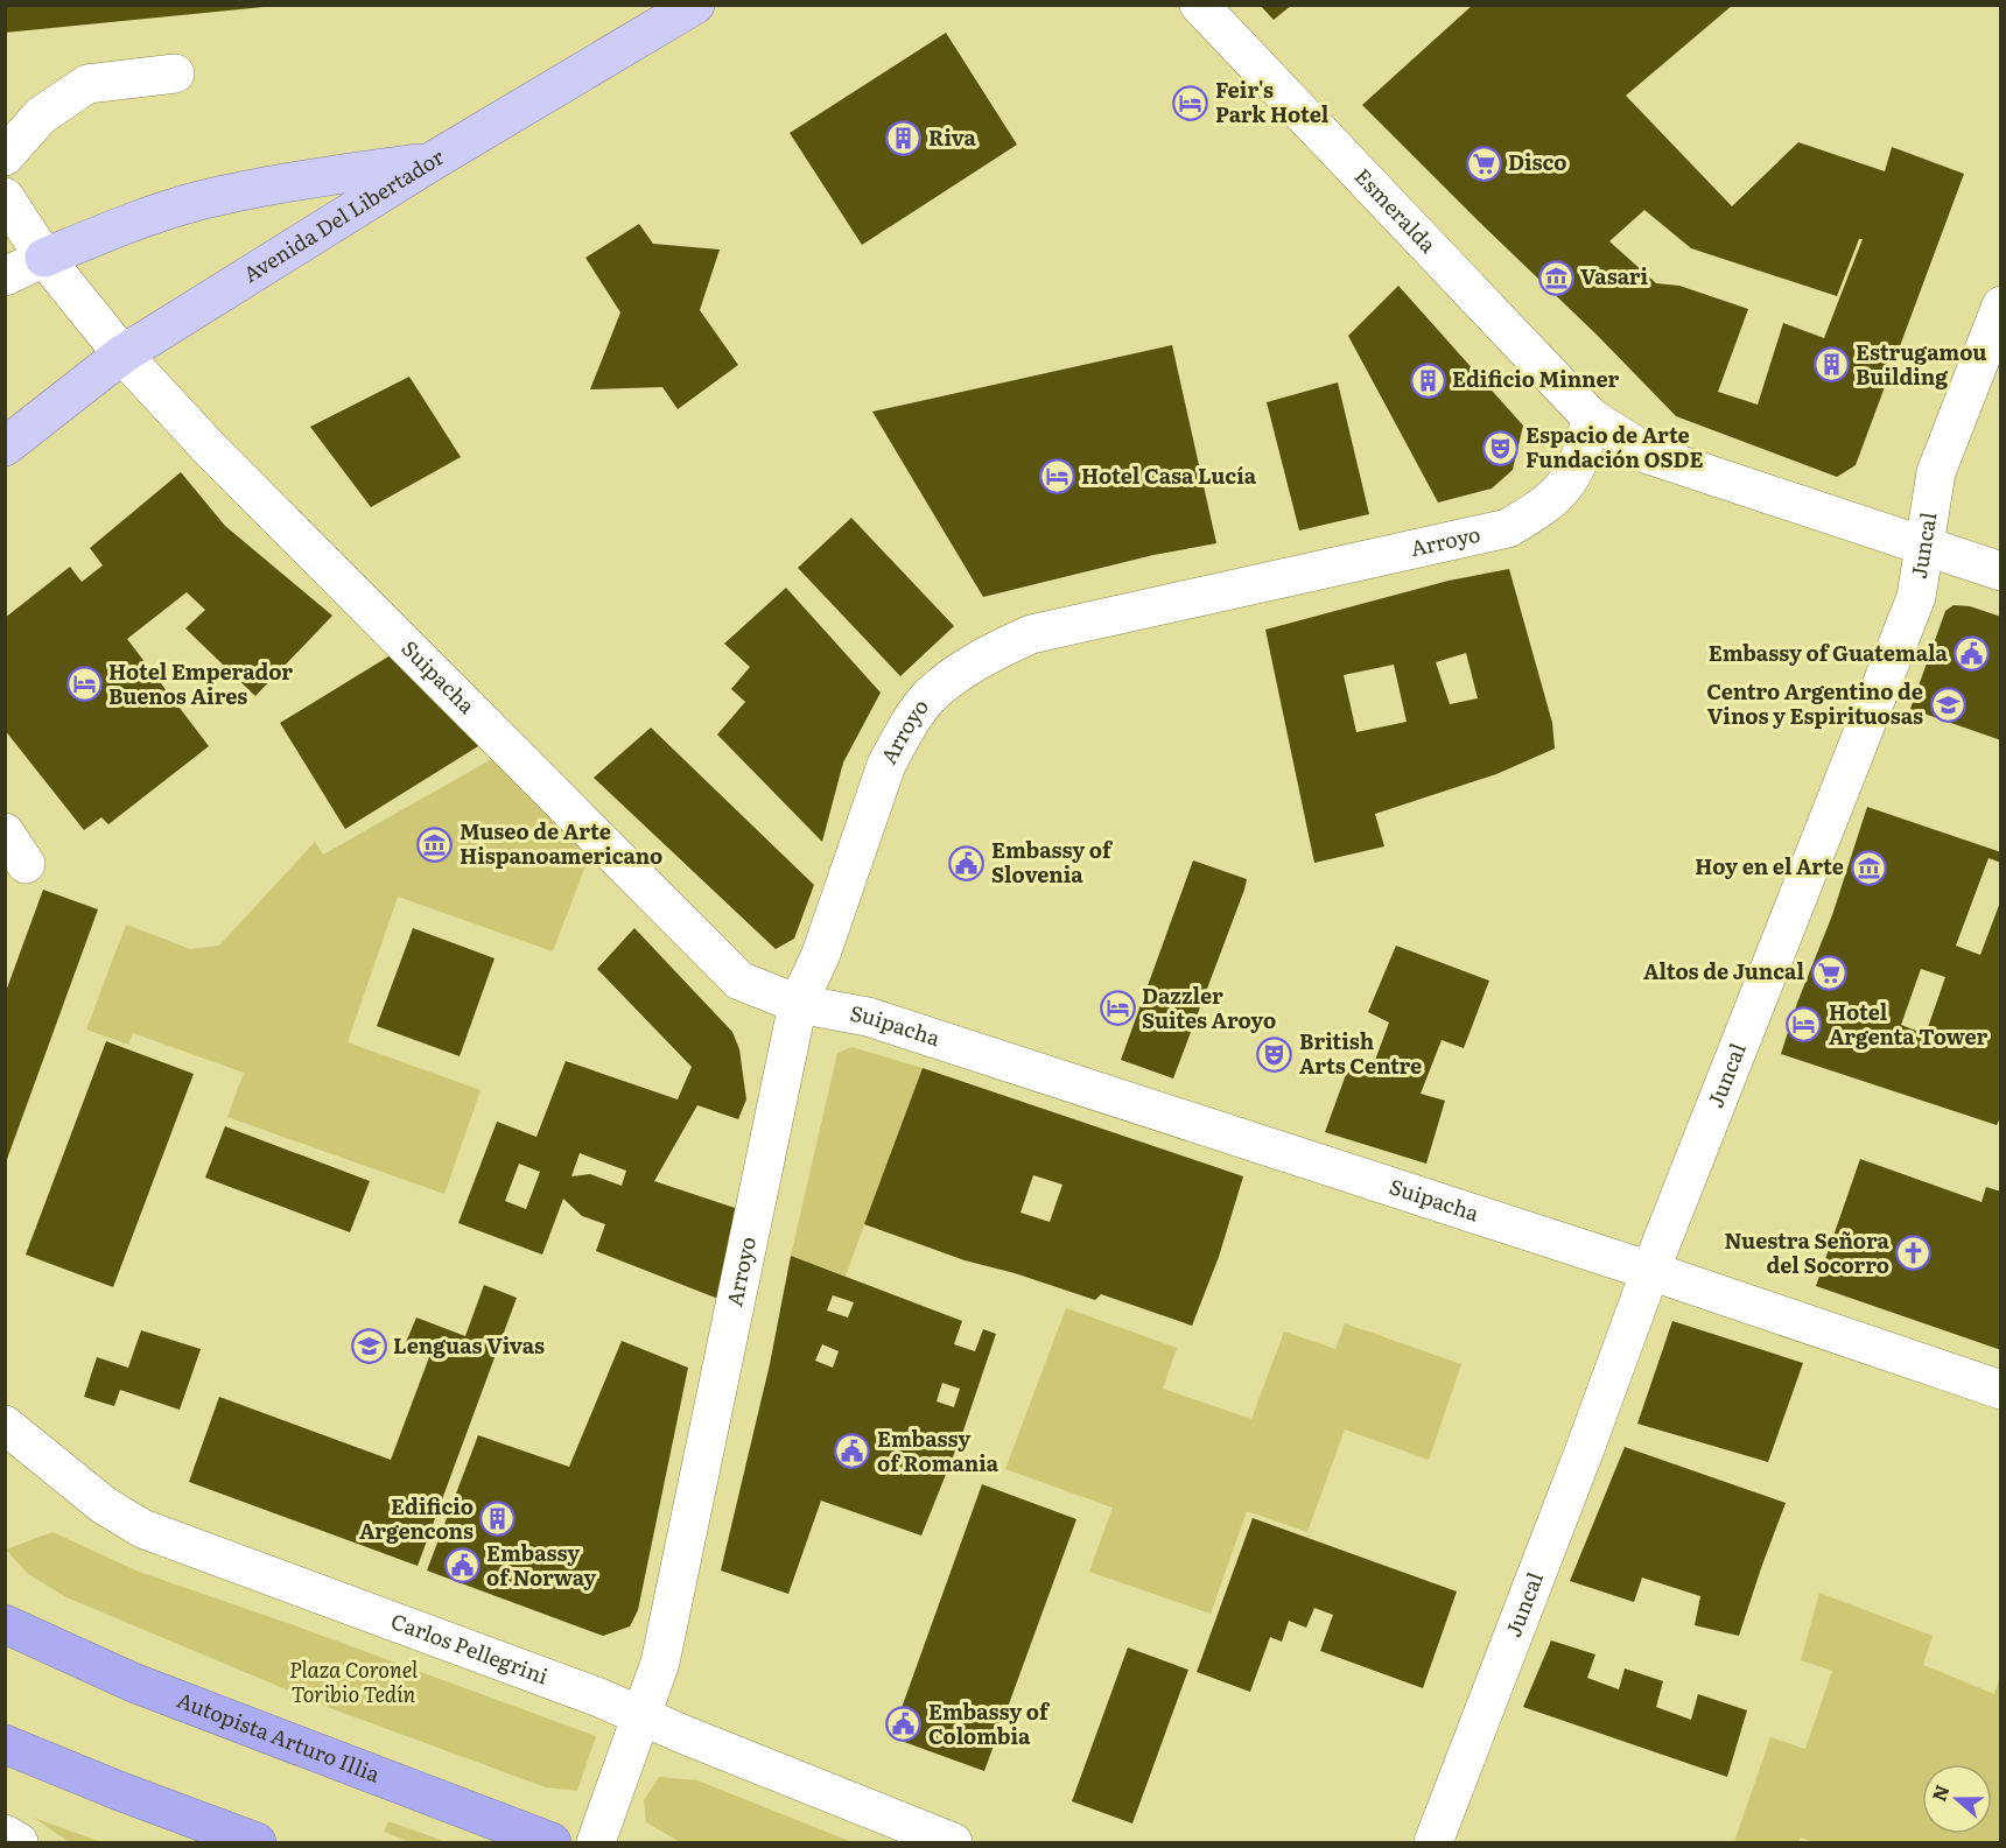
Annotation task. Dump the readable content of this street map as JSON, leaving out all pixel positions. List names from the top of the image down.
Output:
{
  "streets": {
    "highway": ["Autopista Arturo Illia"],
    "main road": ["Avenida Del Libertador"],
    "street": [
      "Esmeralda",
      "Arroyo",
      "Juncal",
      "Suipacha",
      "Carlos Pellegrini"
    ]
  },
  "crossings": [
    ["Esmeralda", "Arroyo"],
    ["Avenida Del Libertador", "Suipacha"],
    ["Arroyo", "Suipacha"],
    ["Arroyo", "Carlos Pellegrini"],
    ["Juncal", "Suipacha"]
  ],
  "parks": ["Plaza Coronel Toribio Tedín"],
  "places": {
    "hotel": [
      "Feir's Park Hotel",
      "Hotel Casa Lucía",
      "Hotel Emperador Buenos Aires",
      "Dazzler Suites Aroyo",
      "Hotel Argenta Tower"
    ],
    "building": [
      "Riva",
      "Estrugamou Building",
      "Edificio Minner",
      "Edificio Argencons"
    ],
    "supermarket": ["Disco", "Altos de Juncal"],
    "museum": ["Vasari", "Museo de Arte Hispanoamericano", "Hoy en el Arte"],
    "theatre": ["Espacio de Arte Fundación OSDE", "British Arts Centre"],
    "public building": [
      "Embassy of Guatemala",
      "Embassy of Slovenia",
      "Embassy of Romania",
      "Embassy of Norway",
      "Embassy of Colombia"
    ],
    "school or university": ["Centro Argentino de Vinos y Espirituosas", "Lenguas Vivas"],
    "church": ["Nuestra Señora del Socorro"]
  },
  "north": "left"
}
